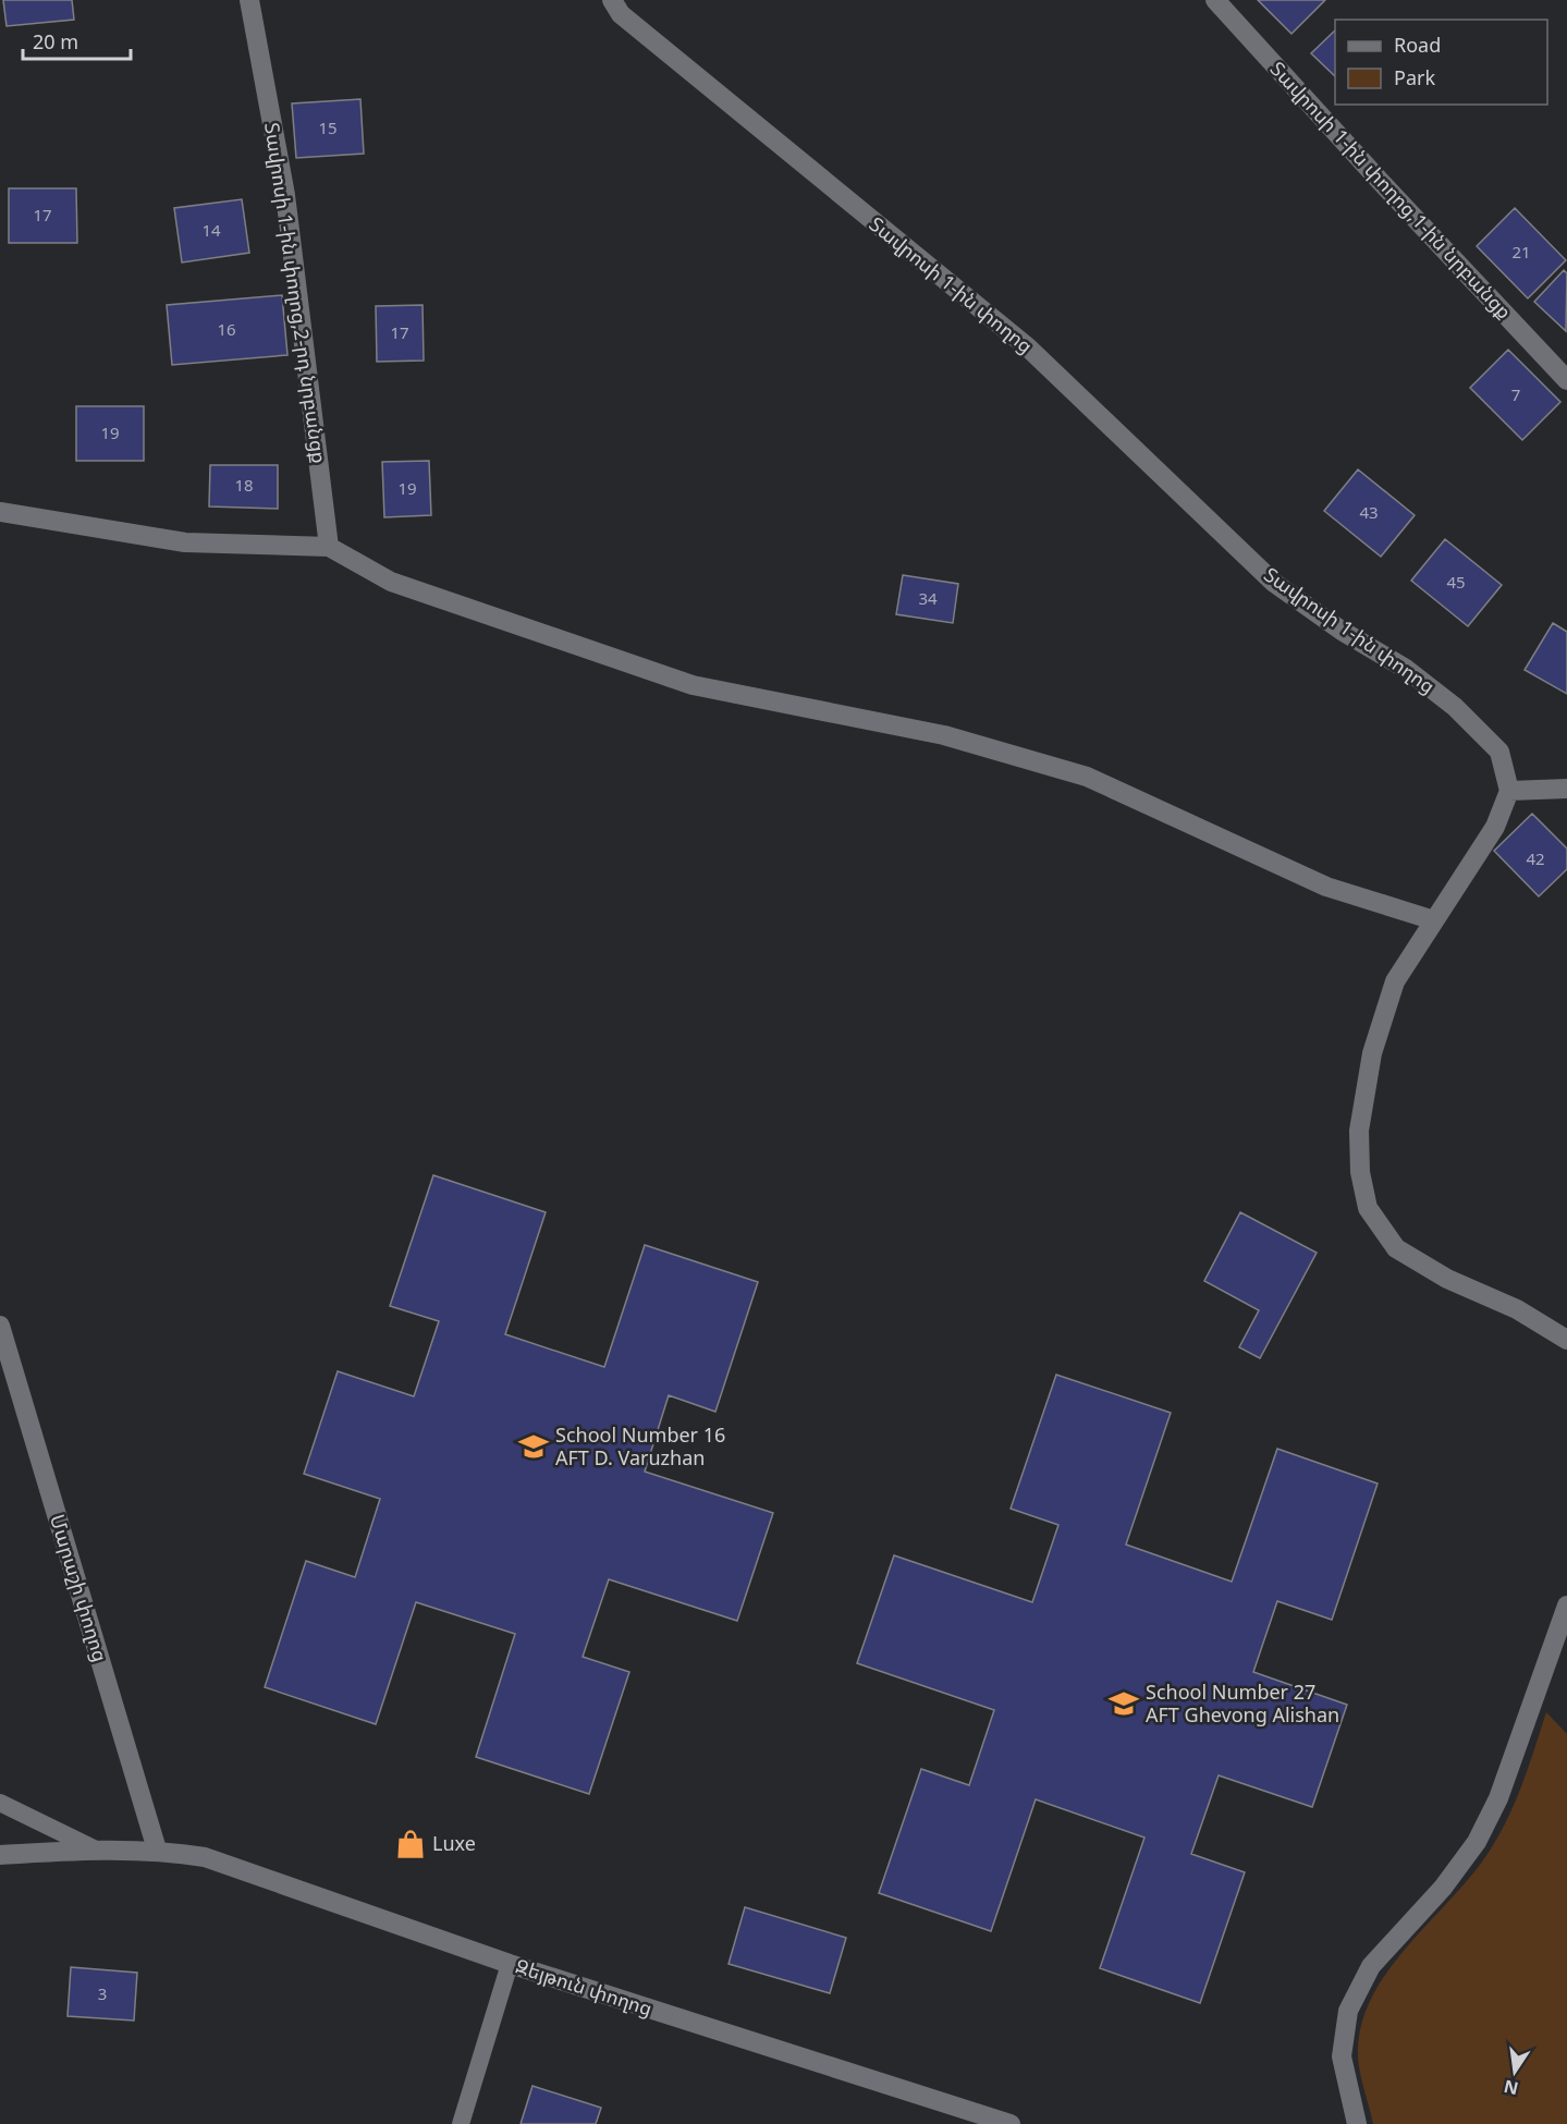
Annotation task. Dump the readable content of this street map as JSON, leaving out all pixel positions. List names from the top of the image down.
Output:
{
  "streets": {
    "street": [
      "Տավրոսի 1-ին փողոց,1-ին նրբանցք",
      "Տավրոսի 1-ին փողոց",
      "Տավրոսի 1-ին փողոց,2-րդ նրբանցք",
      "Մարաշի փողոց",
      "Զեյթուն փողոց"
    ]
  },
  "crossings": [
    ["Մարաշի փողոց", "Զեյթուն փողոց"]
  ],
  "places": {
    "school or university": ["School Number 16 AFT D. Varuzhan", "School Number 27 AFT Ghevong Alishan"],
    "shop": ["Luxe"]
  },
  "house_numbers": [
    "15",
    "17",
    "14",
    "21",
    "16",
    "17",
    "7",
    "19",
    "18",
    "19",
    "43",
    "45",
    "34",
    "42",
    "3"
  ],
  "legend": ["Road", "Park"],
  "scale_bar": "20 m",
  "north": "bottom"
}
